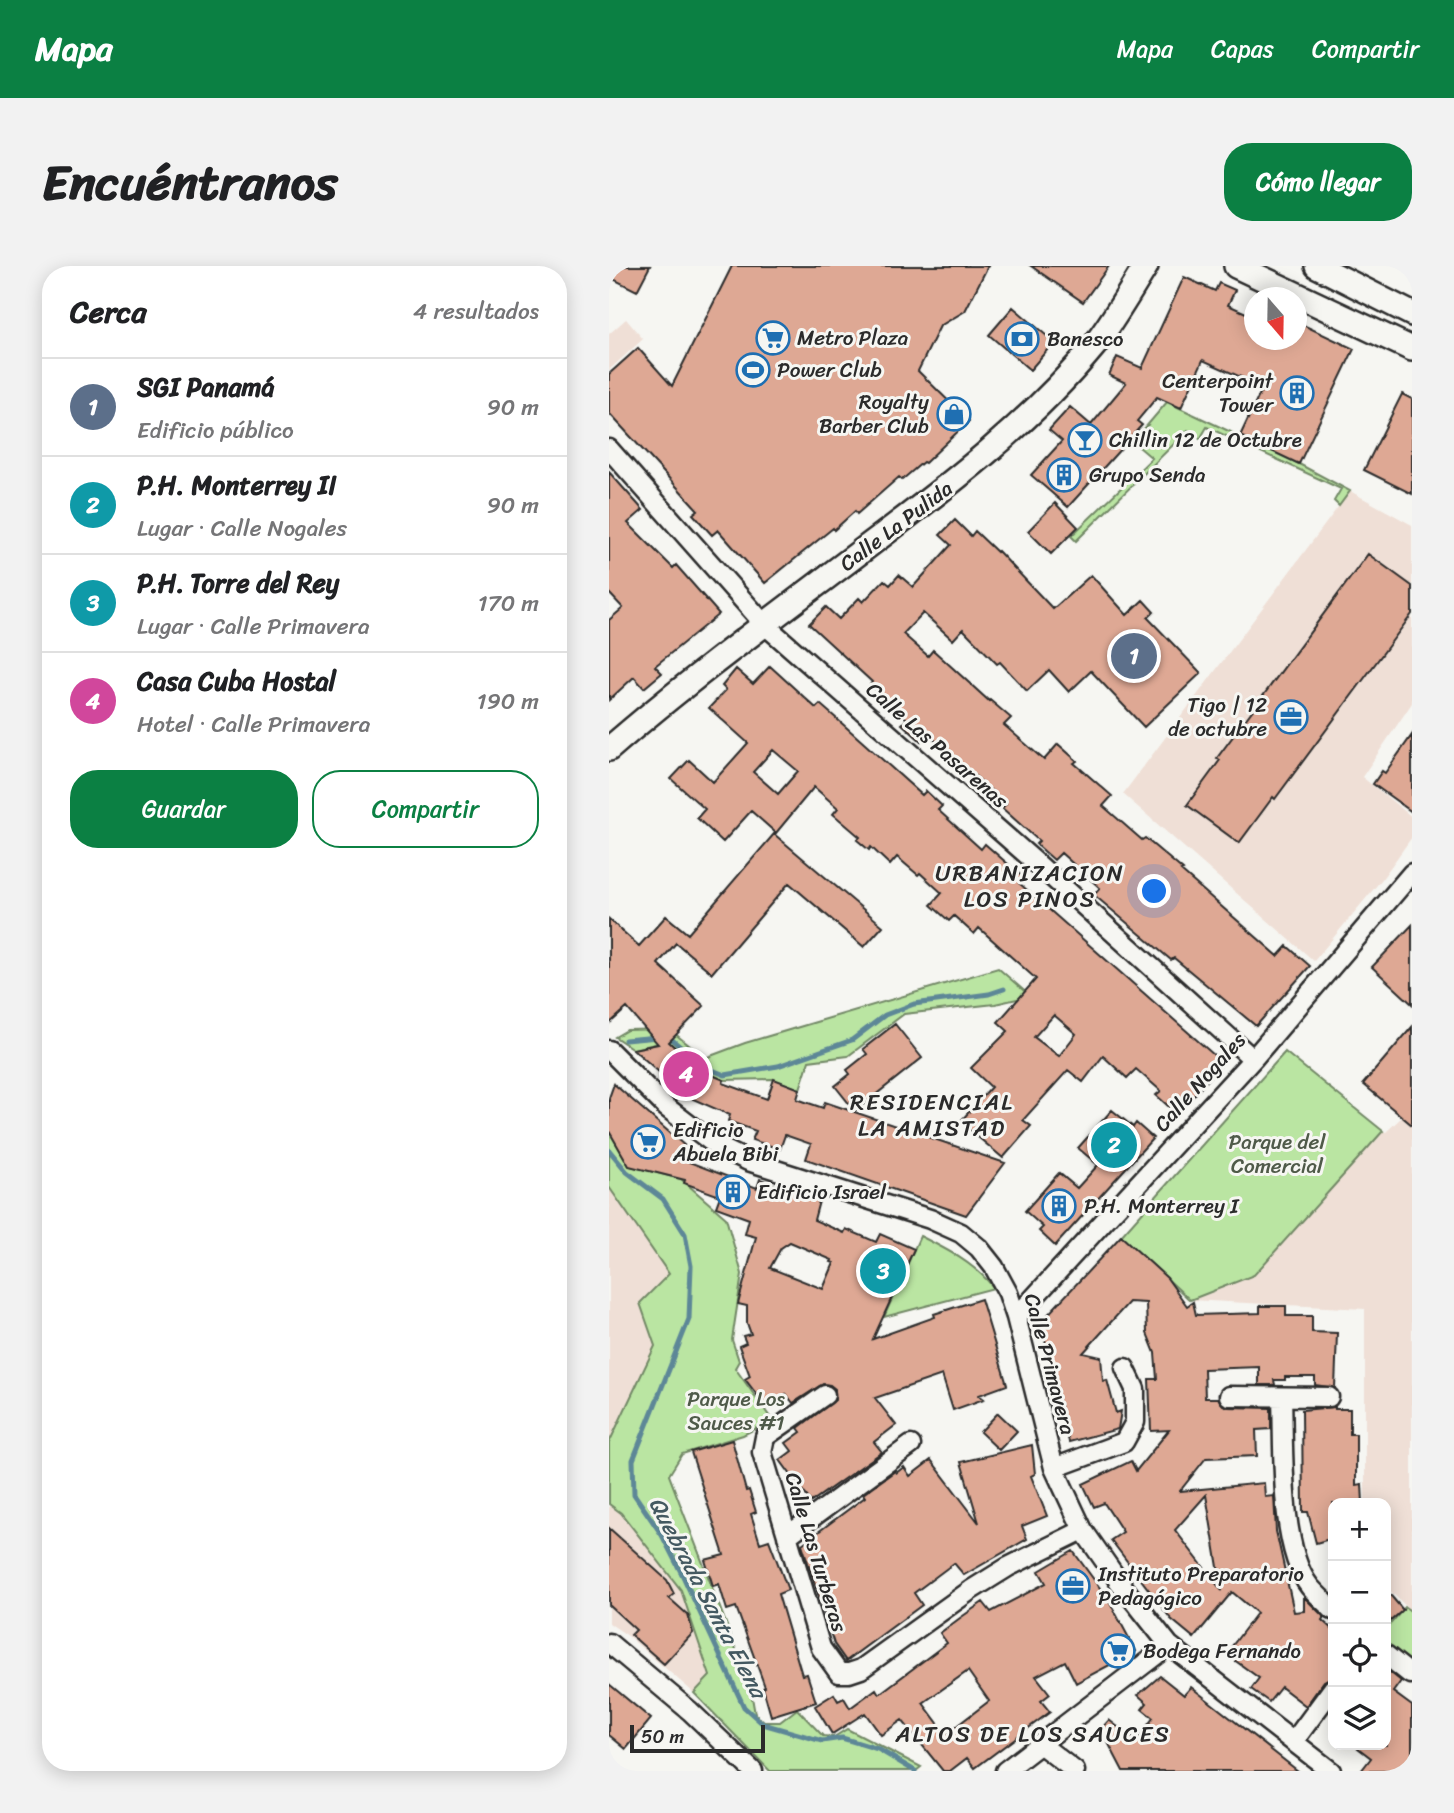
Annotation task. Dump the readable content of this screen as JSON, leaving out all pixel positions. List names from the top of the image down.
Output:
{
  "streets": {
    "main road": ["Calle La Pulida"],
    "street": [
      "Calle Las Pasarenas",
      "Calle Nogales",
      "Calle Primavera",
      "Calle Las Turberas"
    ]
  },
  "crossings": [
    ["Calle La Pulida", "Calle Las Pasarenas"],
    ["Calle Las Pasarenas", "Calle Nogales"],
    ["Calle Nogales", "Calle Primavera"],
    ["Calle Primavera", "Calle Las Turberas"]
  ],
  "districts": ["URBANIZACION LOS PINOS", "RESIDENCIAL LA AMISTAD", "ALTOS DE LOS SAUCES"],
  "water": ["Quebrada Santa Elena"],
  "parks": ["Parque del Comercial", "Parque Los Sauces #1"],
  "places": {
    "supermarket": ["Metro Plaza", "Edificio Abuela Bibi", "Bodega Fernando"],
    "bank": ["Banesco"],
    "sports": ["Power Club"],
    "building": [
      "Centerpoint Tower",
      "Grupo Senda",
      "Edificio Israel",
      "P.H. Monterrey I"
    ],
    "shop": ["Royalty Barber Club"],
    "bar": ["Chillin 12 de Octubre"],
    "office": ["Tigo | 12 de octubre", "Instituto Preparatorio Pedagógico"]
  },
  "scale_bar": "50 m",
  "north": "bottom",
  "page": {
    "header": "Mapa",
    "nav": ["Mapa", "Capas", "Compartir"],
    "title": "Encuéntranos",
    "buttons": [
      "Cómo llegar",
      ["Guardar", "Compartir"]
    ],
    "heading": ["Cerca", "4 resultados"],
    "list": [
      {
        "mark": "1",
        "name": "SGI Panamá",
        "note": "Edificio público",
        "value": "90 m"
      },
      {
        "mark": "2",
        "name": "P.H. Monterrey II",
        "note": "Lugar · Calle Nogales",
        "value": "90 m"
      },
      {
        "mark": "3",
        "name": "P.H. Torre del Rey",
        "note": "Lugar · Calle Primavera",
        "value": "170 m"
      },
      {
        "mark": "4",
        "name": "Casa Cuba Hostal",
        "note": "Hotel · Calle Primavera",
        "value": "190 m"
      }
    ],
    "pins": [
      "1",
      "4",
      "2",
      "3"
    ],
    "map_buttons": ["+", "−"],
    "scale": "50 m"
  }
}
